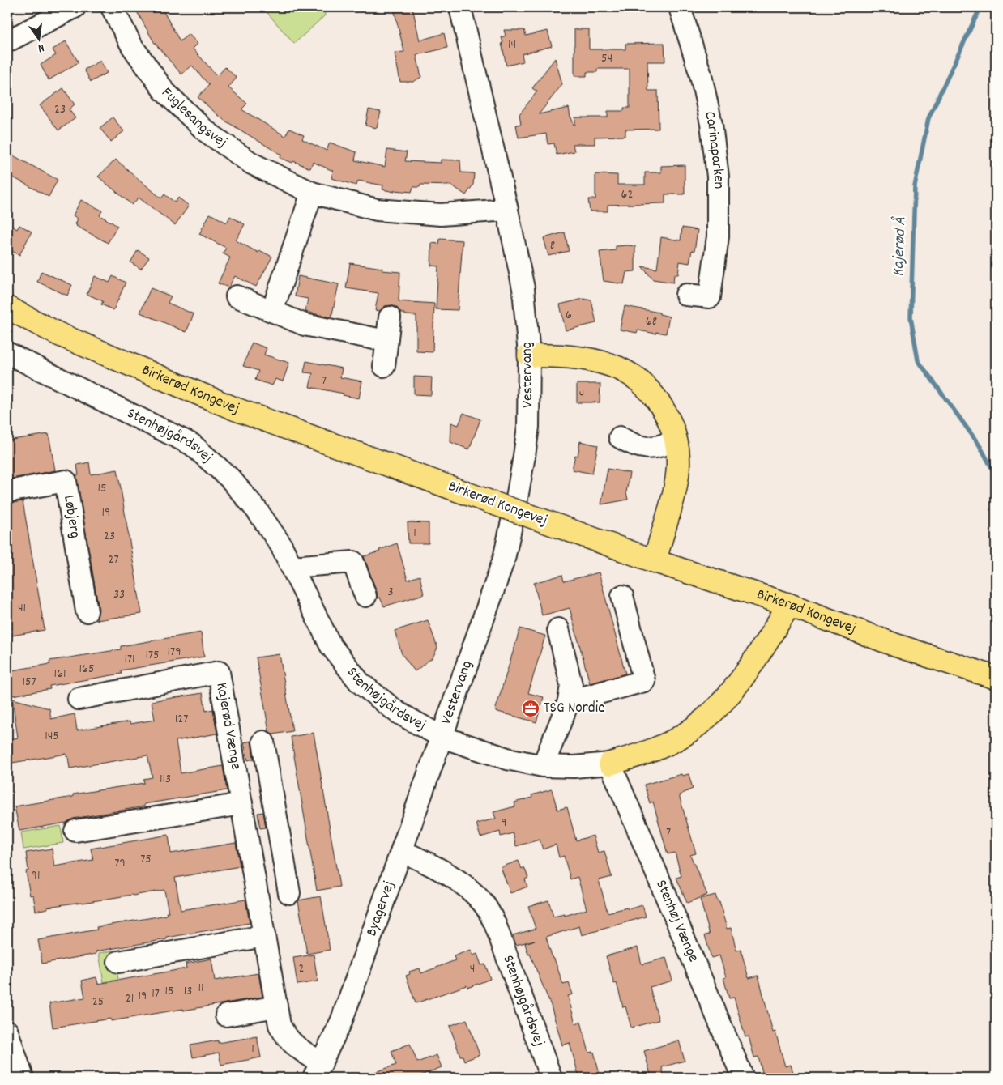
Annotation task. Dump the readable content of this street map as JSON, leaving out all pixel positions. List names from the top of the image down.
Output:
{
  "streets": {
    "main road": ["Birkerød Kongevej"],
    "street": [
      "Fuglesangsvej",
      "Carinaparken",
      "Vestervang",
      "Stenhøjgårdsvej",
      "Løbjerg",
      "Kajerød Vænge",
      "Byagervej",
      "Stenhøj Vænge"
    ]
  },
  "crossings": [
    ["Fuglesangsvej", "Vestervang"],
    ["Vestervang", "Stenhøjgårdsvej"],
    ["Vestervang", "Byagervej"],
    ["Stenhøjgårdsvej", "Byagervej"],
    ["Stenhøjgårdsvej", "Stenhøj Vænge"],
    ["Kajerød Vænge", "Byagervej"]
  ],
  "water": ["Kajerød Å"],
  "places": {
    "office": ["TSG Nordic"]
  },
  "house_numbers": [
    "14",
    "54",
    "23",
    "62",
    "8",
    "6",
    "68",
    "7",
    "4",
    "15",
    "19",
    "1",
    "23",
    "27",
    "3",
    "33",
    "41",
    "179",
    "175",
    "171",
    "165",
    "161",
    "157",
    "127",
    "145",
    "113",
    "9",
    "7",
    "75",
    "79",
    "91",
    "2",
    "4",
    "11",
    "15",
    "13",
    "17",
    "19",
    "21",
    "25",
    "1"
  ],
  "north": "bottom"
}
